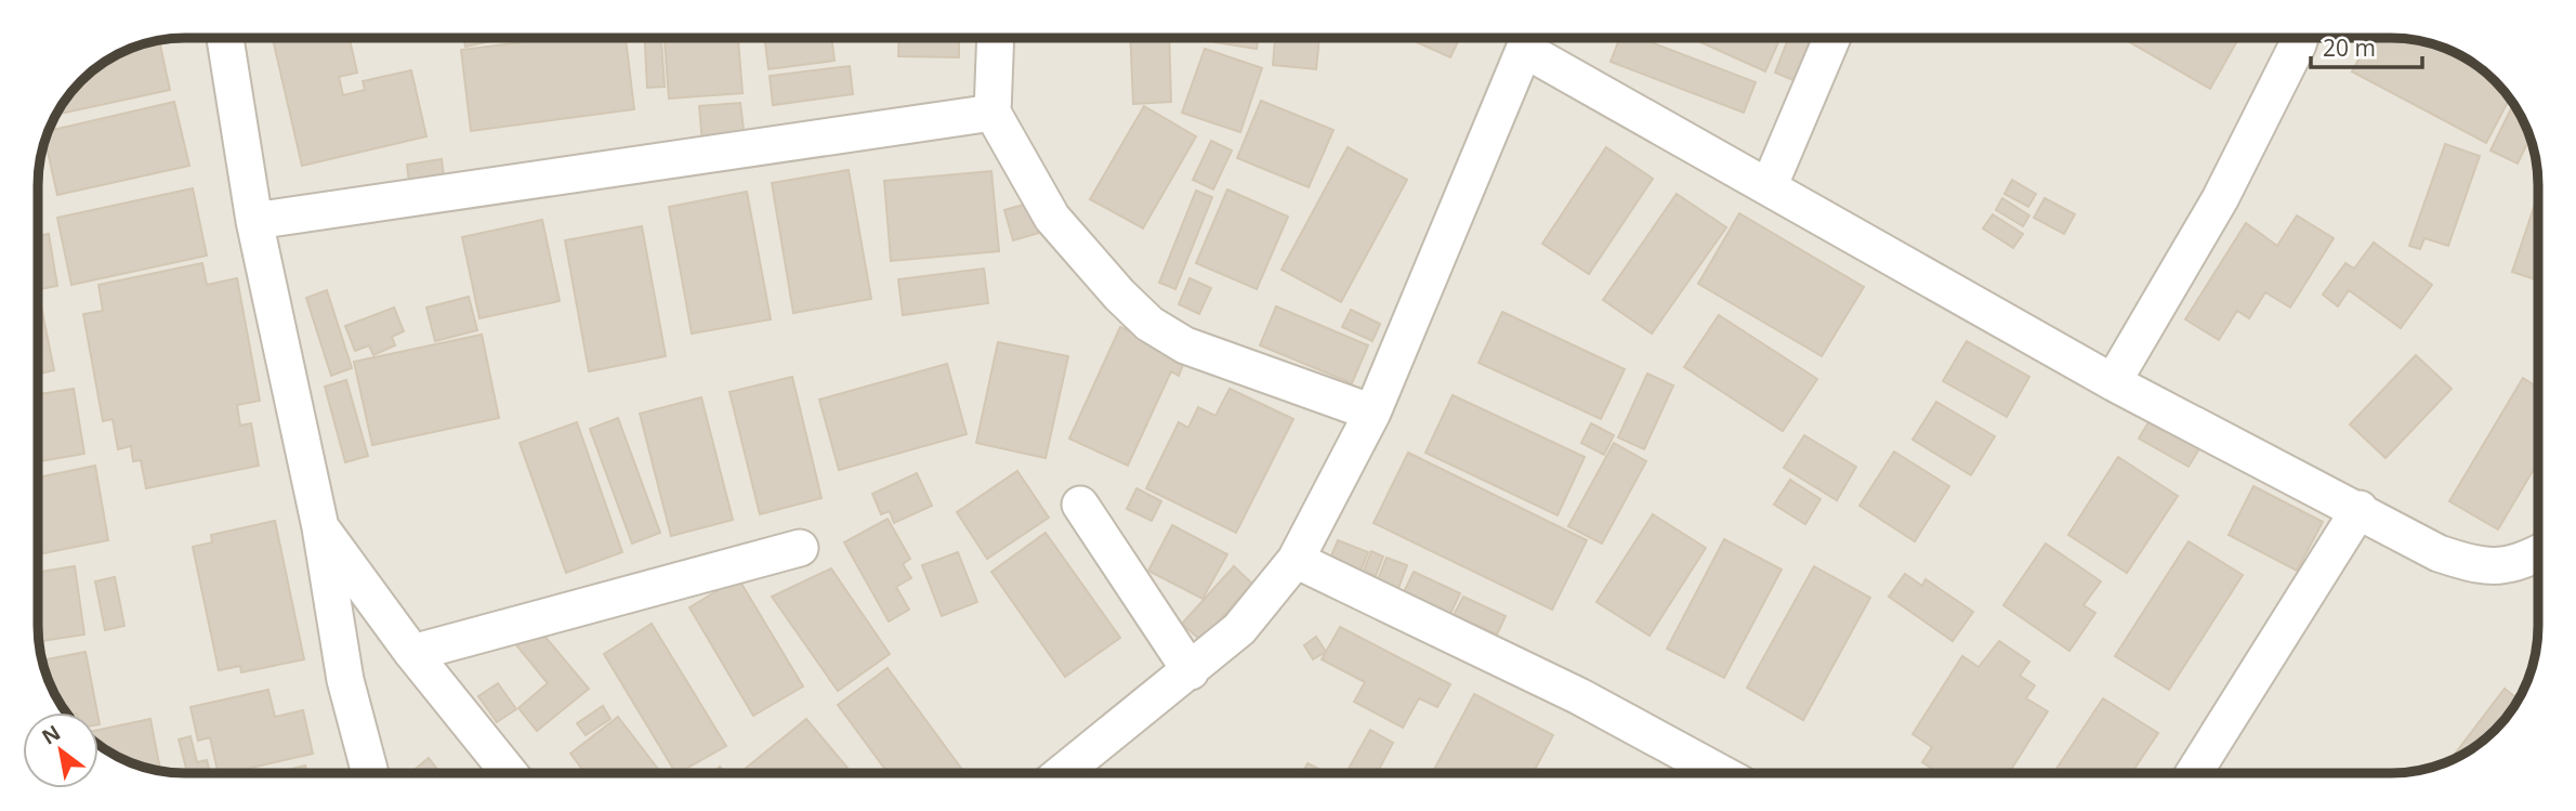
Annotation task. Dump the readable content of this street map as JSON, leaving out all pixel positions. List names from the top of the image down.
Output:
{
  "scale_bar": "20 m",
  "north": "top left"
}
